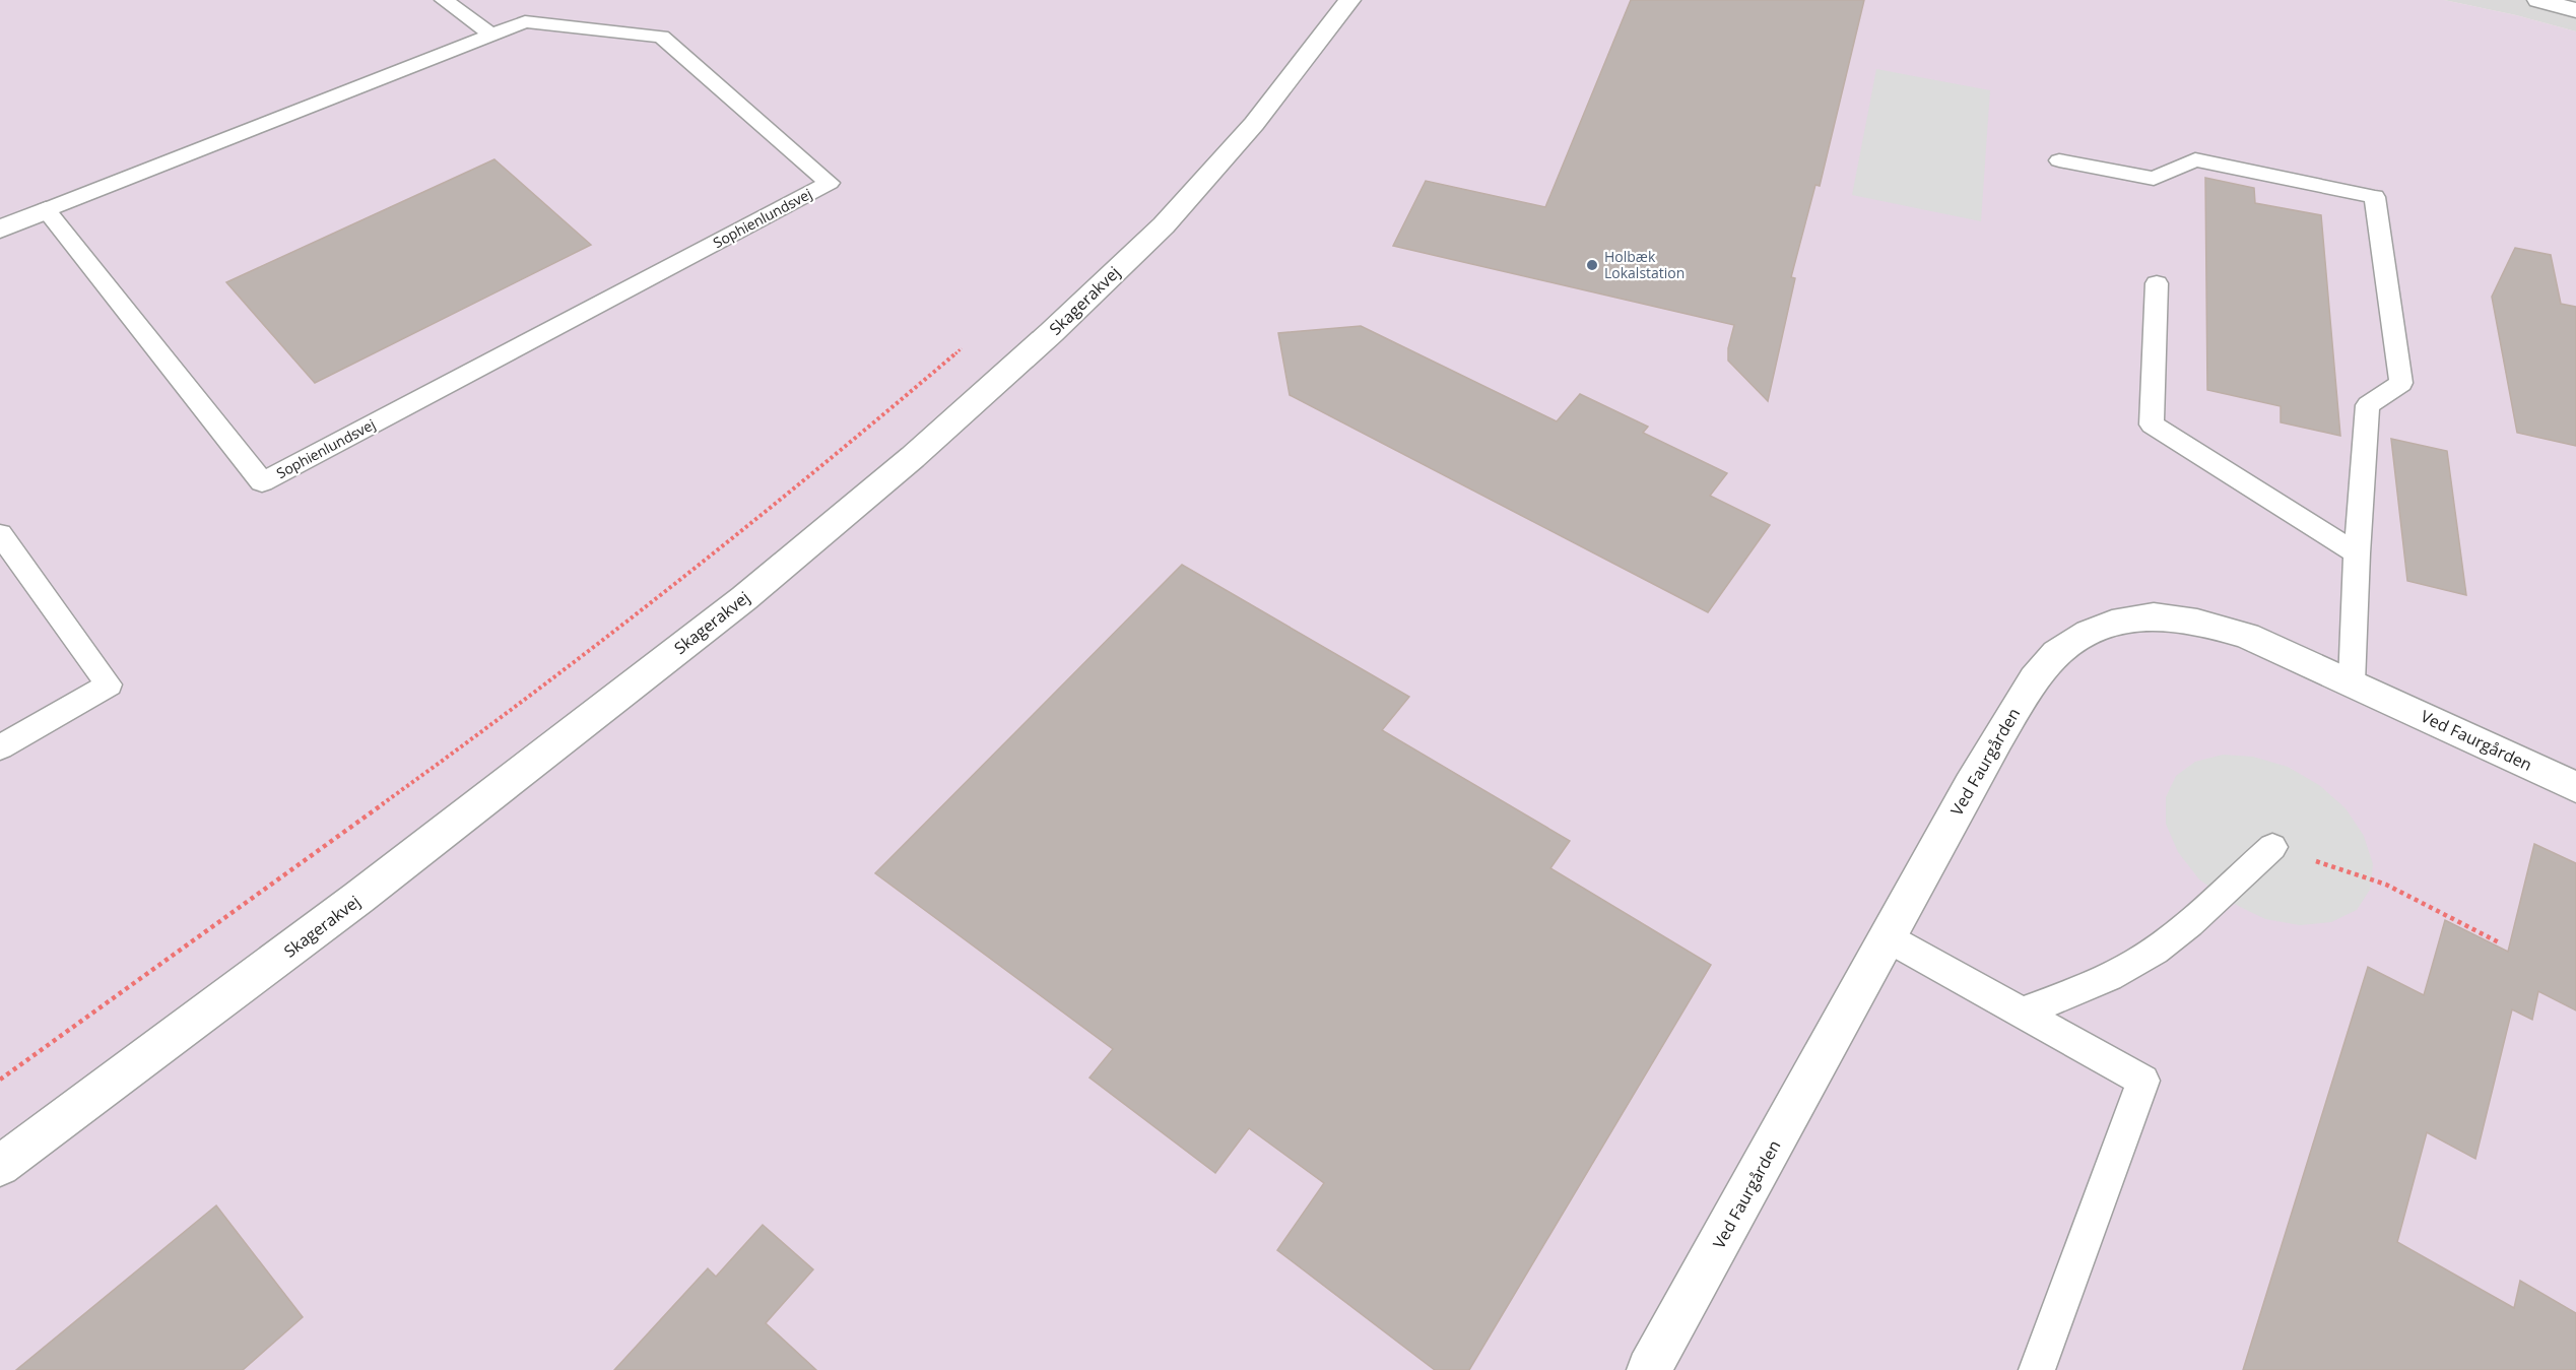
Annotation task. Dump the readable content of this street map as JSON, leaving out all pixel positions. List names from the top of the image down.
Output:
{
  "streets": {
    "street": ["Sophienlundsvej", "Skagerakvej", "Ved Faurgården"]
  },
  "places": ["Holbæk Lokalstation"]
}
